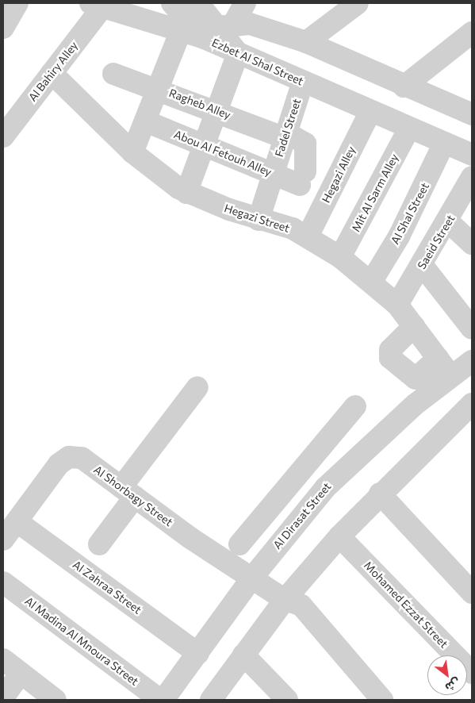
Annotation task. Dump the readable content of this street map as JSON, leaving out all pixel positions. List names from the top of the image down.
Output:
{
  "streets": {
    "street": [
      "Ezbet Al Shal Street",
      "Al Bahiry Alley",
      "Ragheb Alley",
      "Fadel Street",
      "Abou Al Fetouh Alley",
      "Hegazi Alley",
      "Mit Al Sarm Alley",
      "Al Shal Street",
      "Hegazi Street",
      "Saeid Street",
      "Al Shorbagy Street",
      "Al Dirasat Street",
      "Al Zahraa Street",
      "Mohamed Ezzat Street",
      "Al Madina Al Mnoura Street"
    ]
  },
  "crossings": [
    ["Ezbet Al Shal Street", "Fadel Street"],
    ["Ezbet Al Shal Street", "Hegazi Alley"],
    ["Ezbet Al Shal Street", "Mit Al Sarm Alley"],
    ["Ezbet Al Shal Street", "Al Shal Street"],
    ["Al Bahiry Alley", "Hegazi Street"],
    ["Ragheb Alley", "Fadel Street"],
    ["Ragheb Alley", "Abou Al Fetouh Alley"],
    ["Fadel Street", "Abou Al Fetouh Alley"],
    ["Fadel Street", "Hegazi Street"],
    ["Hegazi Alley", "Hegazi Street"],
    ["Mit Al Sarm Alley", "Hegazi Street"],
    ["Al Shal Street", "Hegazi Street"],
    ["Hegazi Street", "Saeid Street"],
    ["Hegazi Street", "Al Dirasat Street"],
    ["Al Shorbagy Street", "Al Dirasat Street"],
    ["Al Shorbagy Street", "Al Zahraa Street"],
    ["Al Dirasat Street", "Al Zahraa Street"],
    ["Al Dirasat Street", "Al Madina Al Mnoura Street"]
  ],
  "north": "bottom right"
}
